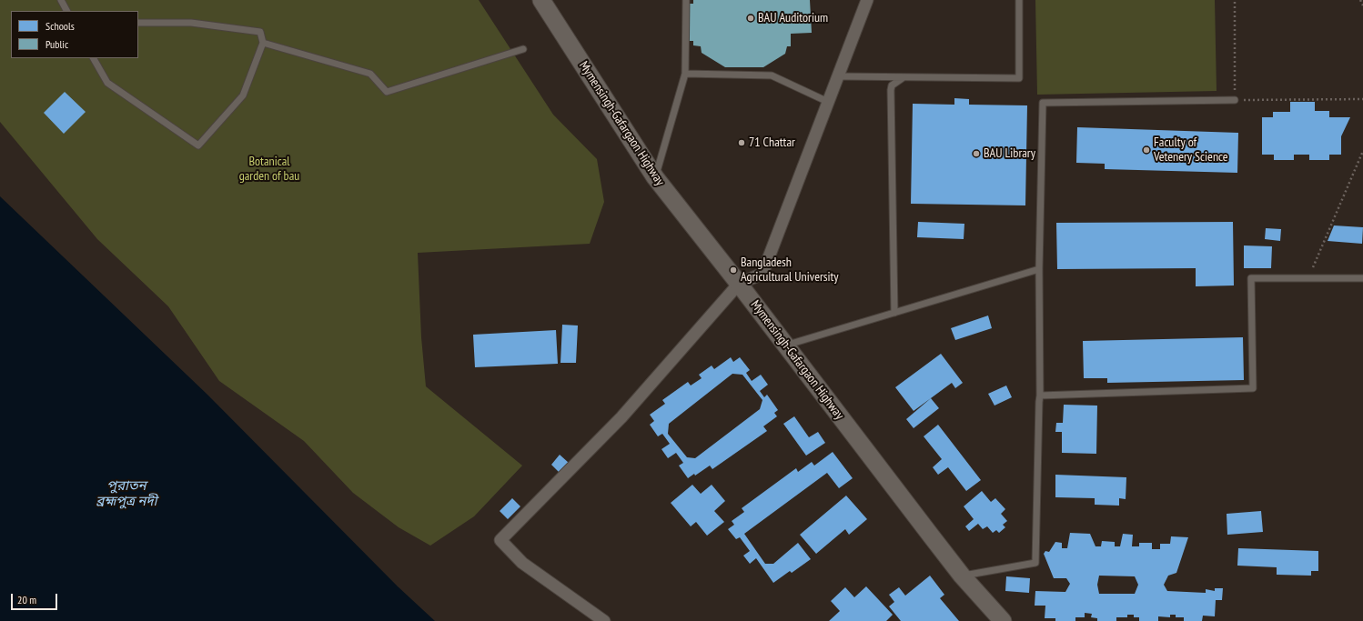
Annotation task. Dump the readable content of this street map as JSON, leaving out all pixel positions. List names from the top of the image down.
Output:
{
  "streets": {
    "main road": ["Mymensingh-Gafargaon Highway"]
  },
  "water": ["পুরাতন ব্রহ্মপুত্র নদী"],
  "parks": ["Botanical garden of bau"],
  "places": [
    "BAU Auditorium",
    "71 Chattar",
    "Faculty of Vetenery Science",
    "BAU Library",
    "Bangladesh Agricultural University"
  ],
  "legend": ["Schools", "Public"],
  "scale_bar": "20 m"
}
